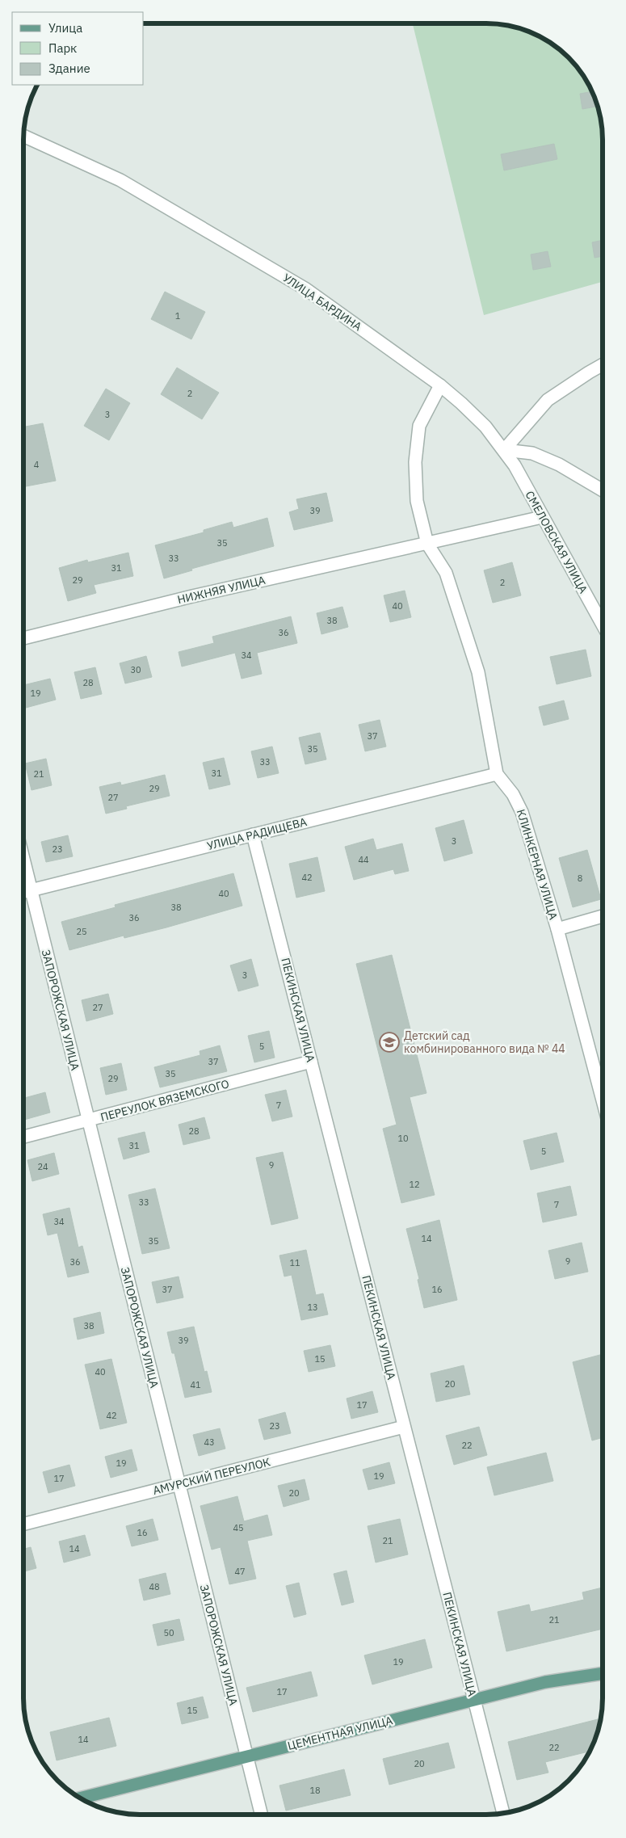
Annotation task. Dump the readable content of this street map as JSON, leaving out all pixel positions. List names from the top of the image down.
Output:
{
  "streets": {
    "main road": ["ЦЕМЕНТНАЯ УЛИЦА"],
    "street": [
      "УЛИЦА БАРДИНА",
      "СМЕЛОВСКАЯ УЛИЦА",
      "НИЖНЯЯ УЛИЦА",
      "УЛИЦА РАДИЩЕВА",
      "КЛИНКЕРНАЯ УЛИЦА",
      "ЗАПОРОЖСКАЯ УЛИЦА",
      "ПЕКИНСКАЯ УЛИЦА",
      "ПЕРЕУЛОК ВЯЗЕМСКОГО",
      "АМУРСКИЙ ПЕРЕУЛОК"
    ]
  },
  "crossings": [
    ["УЛИЦА БАРДИНА", "СМЕЛОВСКАЯ УЛИЦА"],
    ["УЛИЦА БАРДИНА", "КЛИНКЕРНАЯ УЛИЦА"],
    ["СМЕЛОВСКАЯ УЛИЦА", "НИЖНЯЯ УЛИЦА"],
    ["НИЖНЯЯ УЛИЦА", "КЛИНКЕРНАЯ УЛИЦА"],
    ["УЛИЦА РАДИЩЕВА", "КЛИНКЕРНАЯ УЛИЦА"],
    ["УЛИЦА РАДИЩЕВА", "ЗАПОРОЖСКАЯ УЛИЦА"],
    ["УЛИЦА РАДИЩЕВА", "ПЕКИНСКАЯ УЛИЦА"],
    ["ЗАПОРОЖСКАЯ УЛИЦА", "ПЕРЕУЛОК ВЯЗЕМСКОГО"],
    ["ЗАПОРОЖСКАЯ УЛИЦА", "АМУРСКИЙ ПЕРЕУЛОК"],
    ["ЗАПОРОЖСКАЯ УЛИЦА", "ЦЕМЕНТНАЯ УЛИЦА"],
    ["ПЕКИНСКАЯ УЛИЦА", "ПЕРЕУЛОК ВЯЗЕМСКОГО"],
    ["ПЕКИНСКАЯ УЛИЦА", "АМУРСКИЙ ПЕРЕУЛОК"],
    ["ПЕКИНСКАЯ УЛИЦА", "ЦЕМЕНТНАЯ УЛИЦА"]
  ],
  "places": {
    "school or university": ["Детский сад комбинированного вида № 44"]
  },
  "house_numbers": [
    "1",
    "2",
    "3",
    "4",
    "39",
    "35",
    "33",
    "31",
    "29",
    "2",
    "40",
    "38",
    "36",
    "34",
    "30",
    "28",
    "19",
    "37",
    "35",
    "33",
    "31",
    "21",
    "29",
    "27",
    "3",
    "23",
    "44",
    "42",
    "8",
    "40",
    "38",
    "36",
    "25",
    "3",
    "27",
    "5",
    "37",
    "35",
    "29",
    "7",
    "28",
    "10",
    "31",
    "5",
    "9",
    "24",
    "12",
    "33",
    "7",
    "34",
    "14",
    "35",
    "9",
    "36",
    "11",
    "37",
    "16",
    "13",
    "38",
    "39",
    "15",
    "40",
    "20",
    "41",
    "17",
    "42",
    "23",
    "43",
    "22",
    "19",
    "19",
    "17",
    "20",
    "45",
    "16",
    "21",
    "14",
    "47",
    "48",
    "21",
    "50",
    "19",
    "17",
    "15",
    "14",
    "22",
    "20",
    "18"
  ],
  "legend": ["Улица", "Парк", "Здание"]
}
